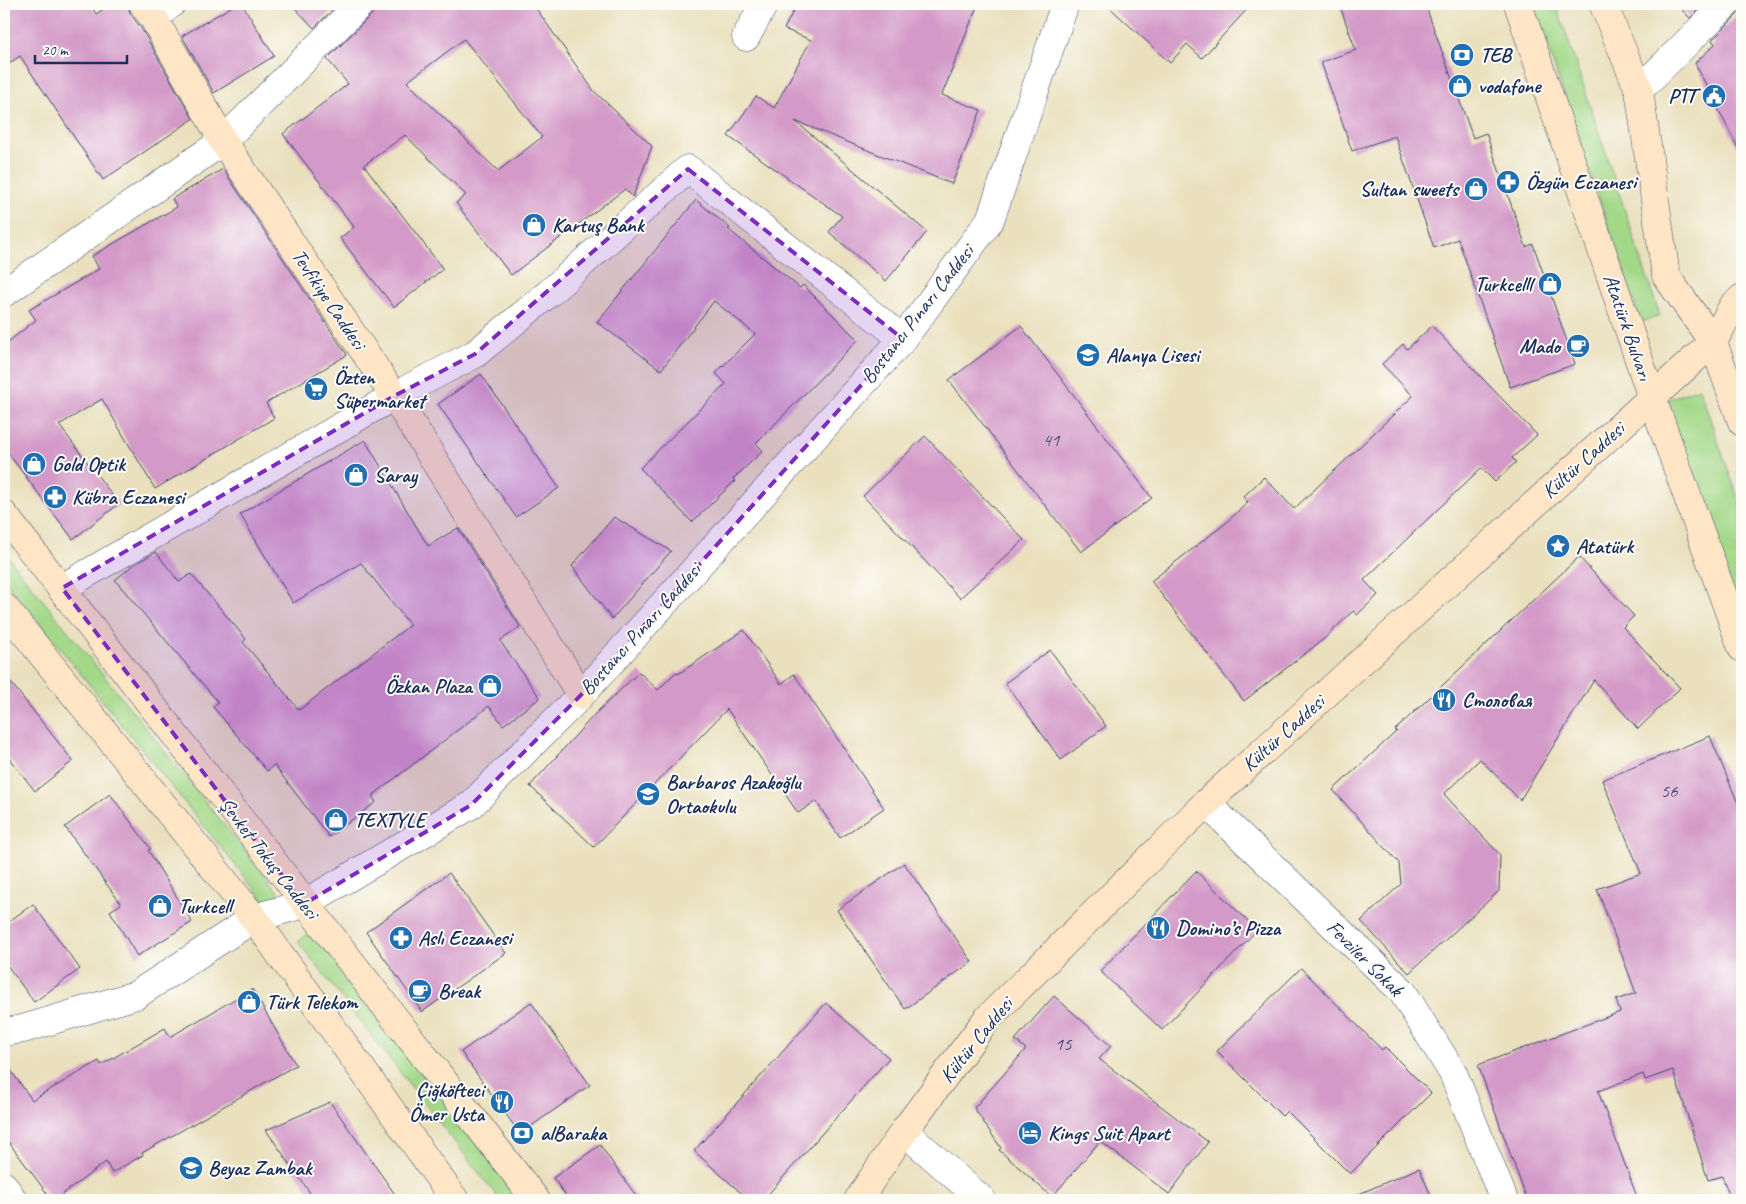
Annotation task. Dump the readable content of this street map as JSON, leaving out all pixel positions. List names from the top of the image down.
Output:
{
  "streets": {
    "street": [
      "Tevfikiye Caddesi",
      "Bostancı Pınarı Caddesi",
      "Atatürk Bulvarı",
      "Kültür Caddesi",
      "Şevket Tokuş Caddesi",
      "Fevziler Sokak"
    ]
  },
  "crossings": [
    ["Tevfikiye Caddesi", "Bostancı Pınarı Caddesi"],
    ["Bostancı Pınarı Caddesi", "Şevket Tokuş Caddesi"],
    ["Atatürk Bulvarı", "Kültür Caddesi"],
    ["Kültür Caddesi", "Fevziler Sokak"]
  ],
  "places": {
    "bank": ["TEB", "alBaraka"],
    "shop": [
      "vodafone",
      "Sultan sweets",
      "Kartuş Bank",
      "Turkcelll",
      "Gold Optik",
      "Saray",
      "Özkan Plaza",
      "TEXTYLE",
      "Turkcell",
      "Türk Telekom"
    ],
    "public building": ["PTT"],
    "pharmacy": ["Özgün Eczanesi", "Kübra Eczanesi", "Aslı Eczanesi"],
    "cafe": ["Mado", "Break"],
    "school or university": ["Alanya Lisesi", "Barbaros Azakoğlu Ortaokulu", "Beyaz Zambak"],
    "supermarket": ["Özten Süpermarket"],
    "place": ["Atatürk"],
    "restaurant": ["Столовая", "Domino’s Pizza", "Çiğköfteci Ömer Usta"],
    "hotel": ["Kings Suit Apart"]
  },
  "house_numbers": ["41", "56", "15"],
  "scale_bar": "20 m"
}
